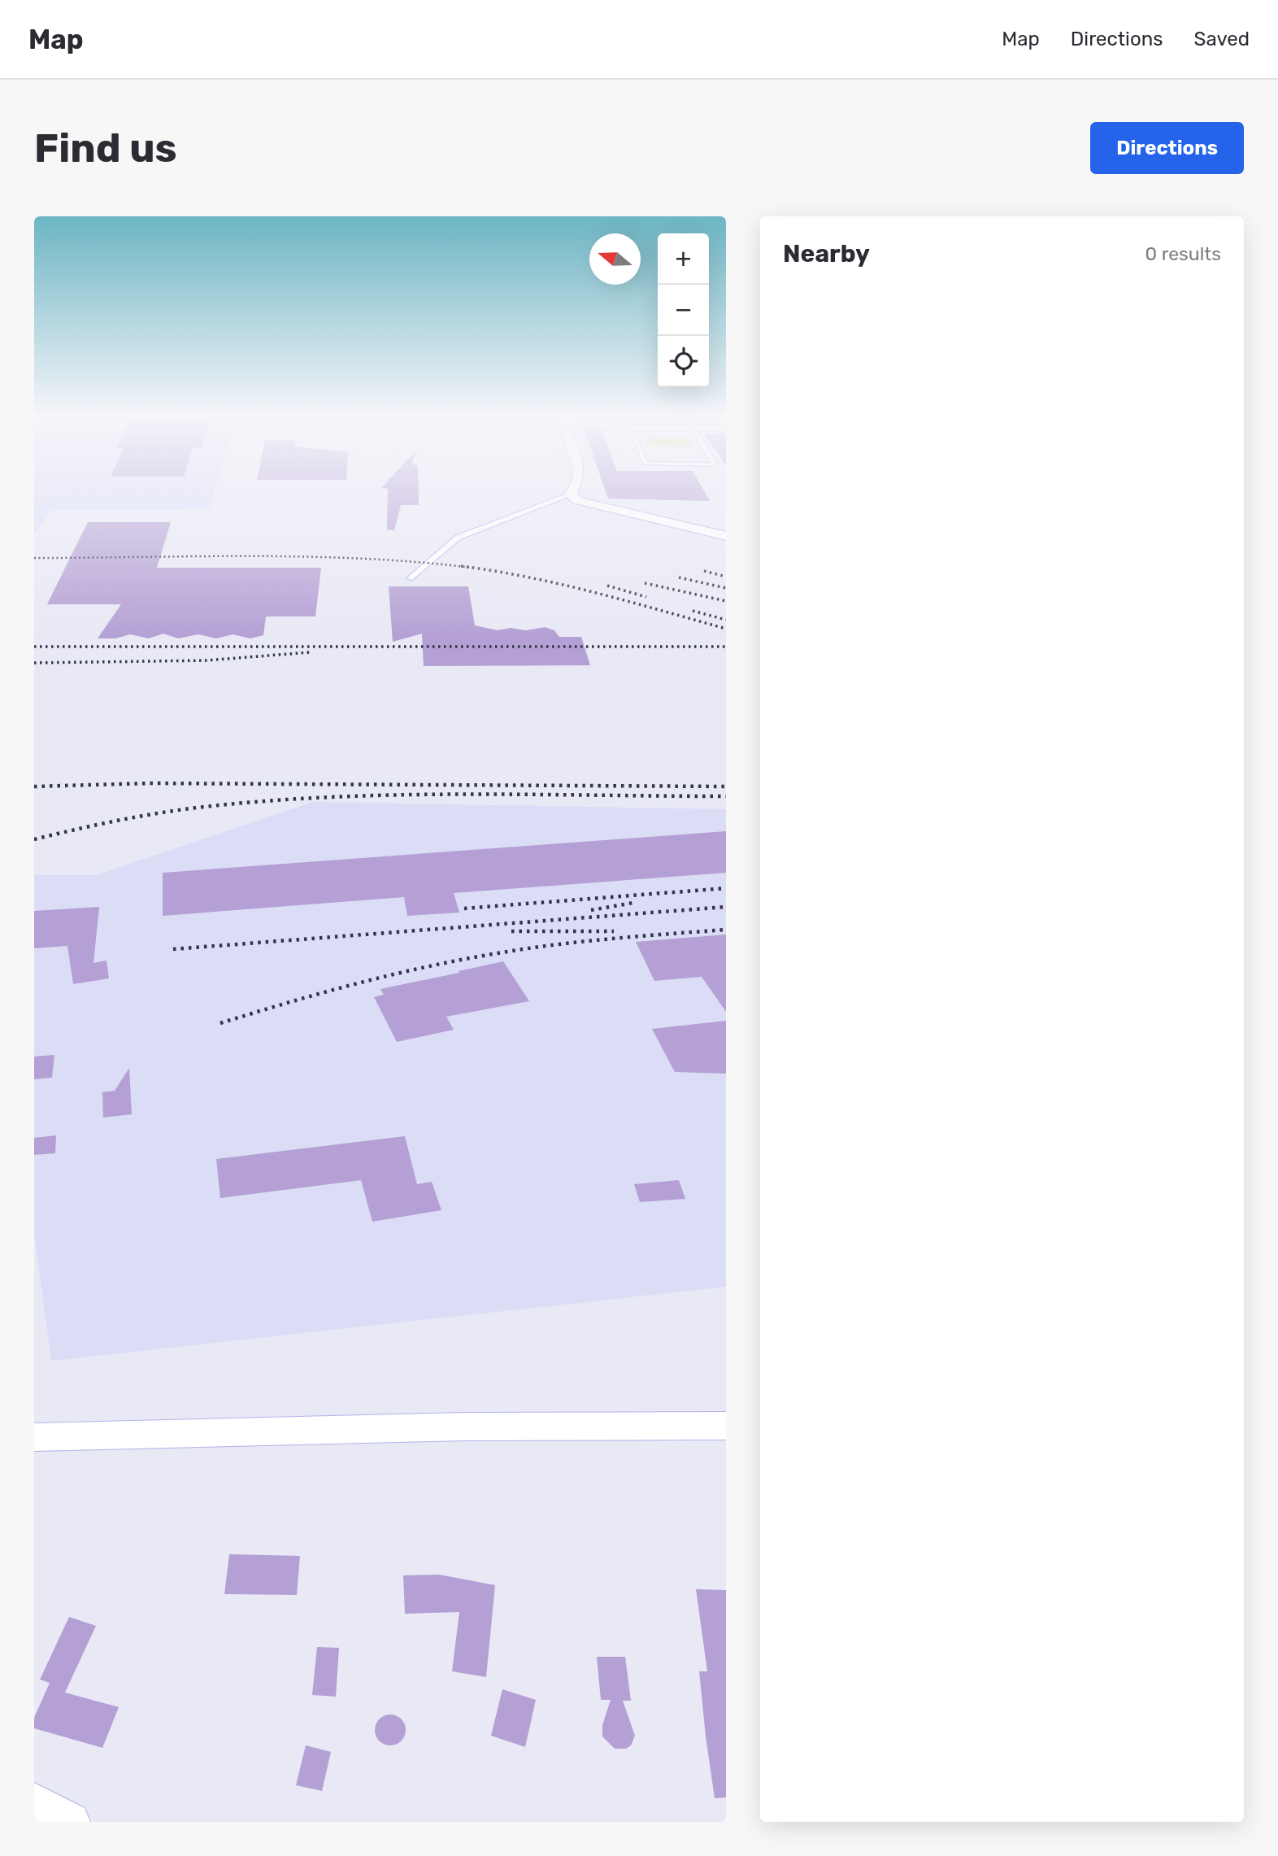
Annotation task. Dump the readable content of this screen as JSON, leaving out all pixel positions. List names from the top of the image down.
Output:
{
  "north": "left",
  "page": {
    "header": "Map",
    "nav": ["Map", "Directions", "Saved"],
    "buttons": "Directions",
    "title": "Find us",
    "heading": ["Nearby", "0 results"],
    "map_buttons": ["+", "−"]
  }
}
